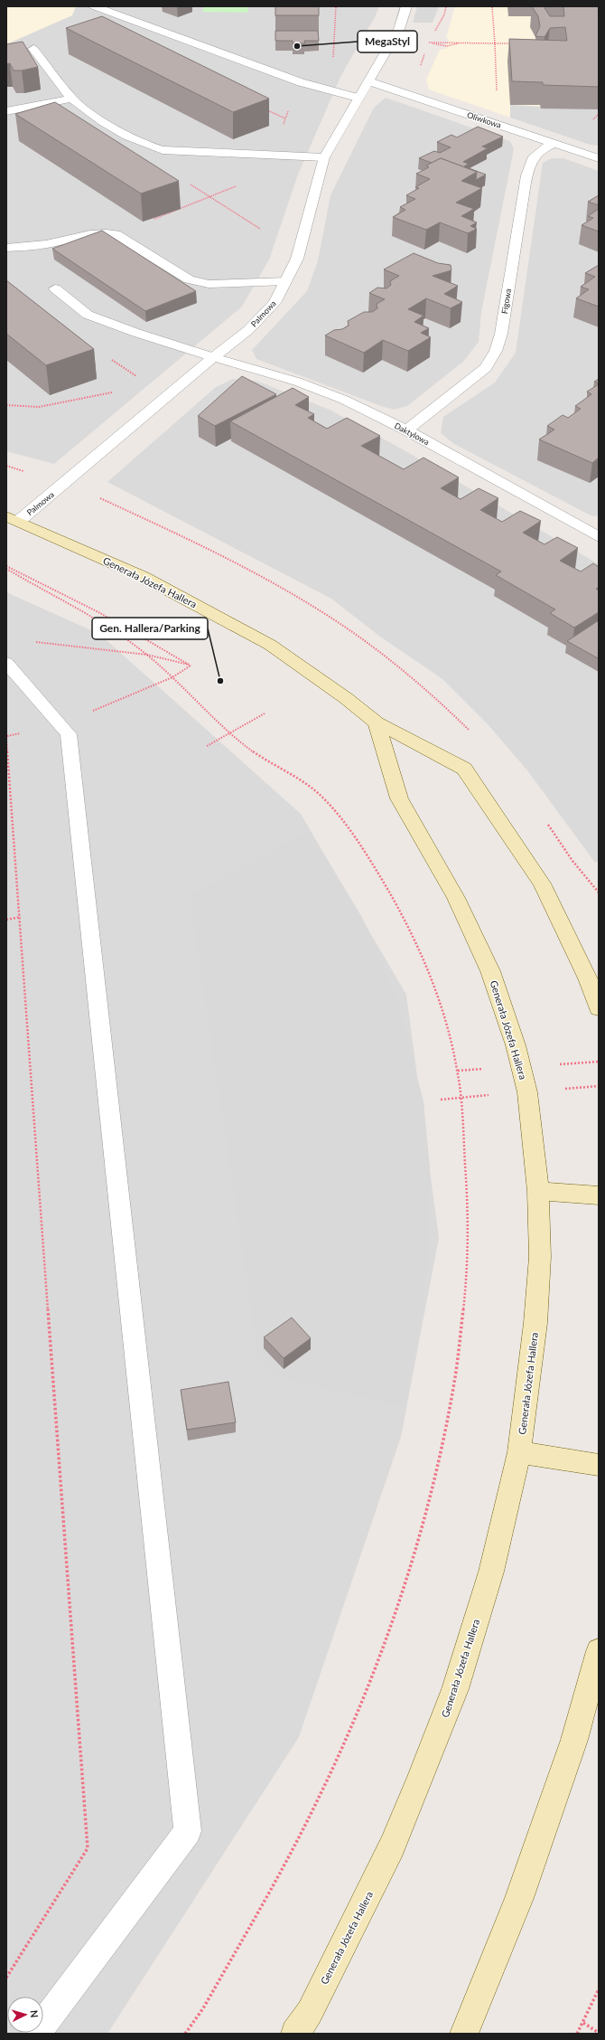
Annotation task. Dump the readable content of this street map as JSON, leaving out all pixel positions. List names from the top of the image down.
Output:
{
  "streets": {
    "main road": ["Generała Józefa Hallera"],
    "street": [
      "Oliwkowa",
      "Figowa",
      "Palmowa",
      "Daktylowa"
    ]
  },
  "crossings": [
    ["Oliwkowa", "Figowa"],
    ["Oliwkowa", "Palmowa"],
    ["Figowa", "Daktylowa"],
    ["Palmowa", "Daktylowa"],
    ["Palmowa", "Generała Józefa Hallera"]
  ],
  "places": ["MegaStyl", "Gen. Hallera/Parking"],
  "north": "right"
}
